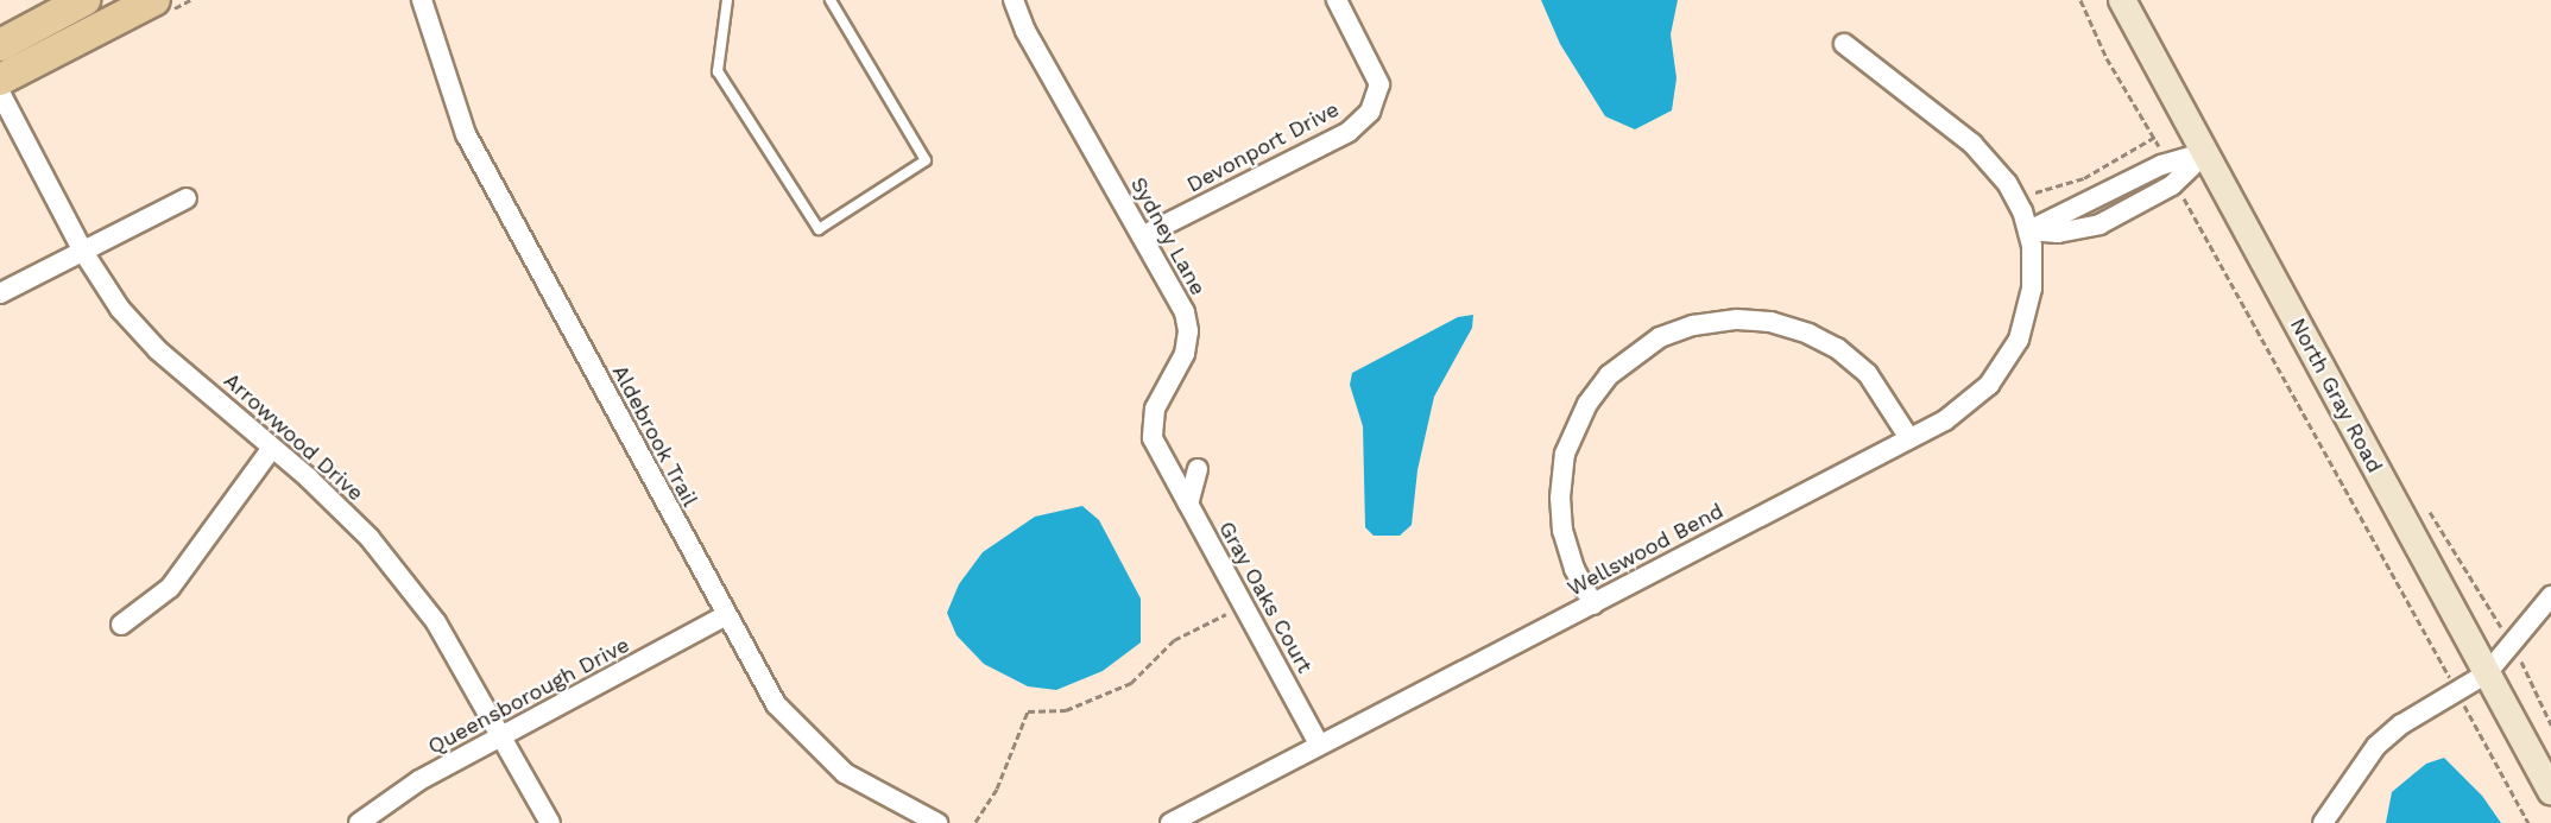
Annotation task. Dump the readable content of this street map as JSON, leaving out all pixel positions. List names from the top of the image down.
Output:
{
  "streets": {
    "street": [
      "Devonport Drive",
      "Sydney Lane",
      "North Gray Road",
      "Aldebrook Trail",
      "Arrowwood Drive",
      "Wellswood Bend",
      "Gray Oaks Court",
      "Queensborough Drive"
    ]
  },
  "crossings": [
    ["Devonport Drive", "Sydney Lane"],
    ["Sydney Lane", "Gray Oaks Court"],
    ["Aldebrook Trail", "Queensborough Drive"],
    ["Arrowwood Drive", "Queensborough Drive"],
    ["Wellswood Bend", "Gray Oaks Court"]
  ]
}
